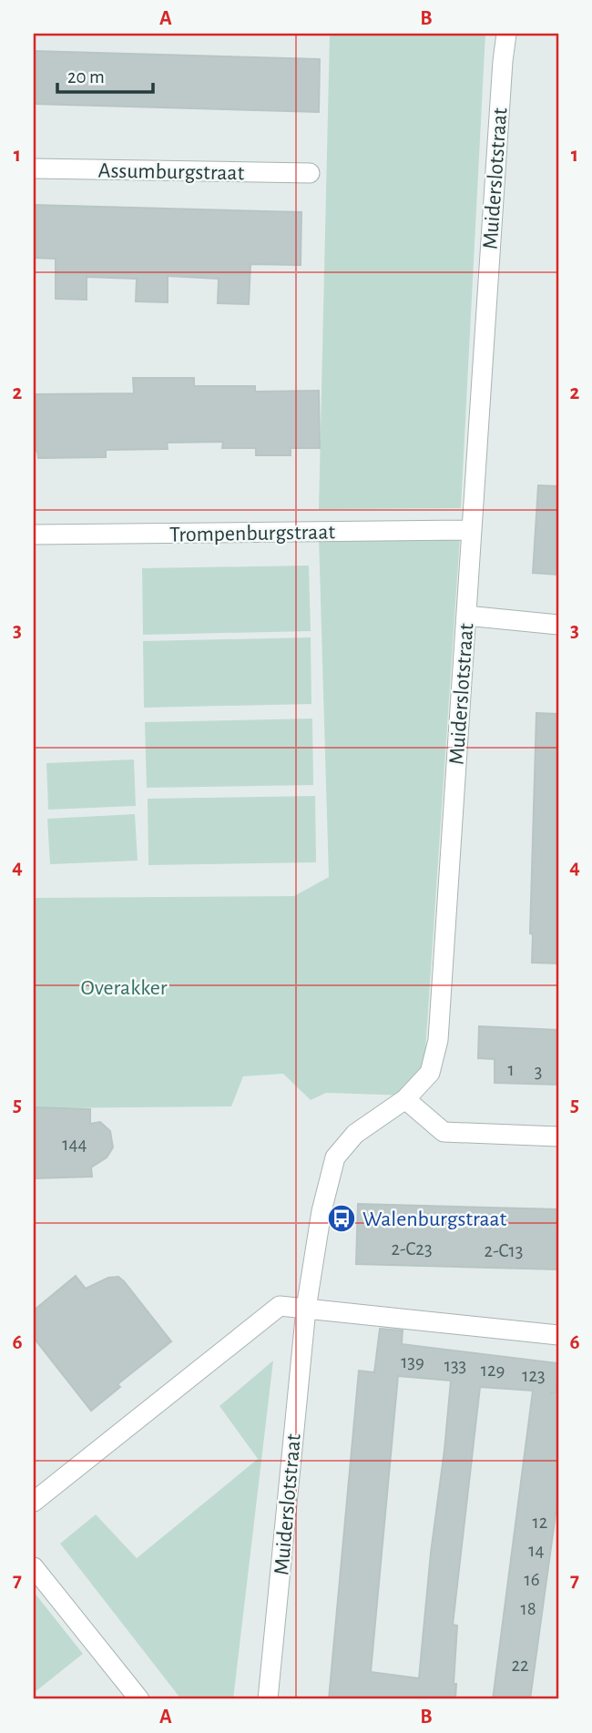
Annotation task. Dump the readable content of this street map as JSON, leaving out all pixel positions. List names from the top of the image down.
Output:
{
  "streets": {
    "street": ["Assumburgstraat", "Muiderslotstraat", "Trompenburgstraat"]
  },
  "crossings": [
    ["Muiderslotstraat", "Trompenburgstraat"]
  ],
  "parks": ["Overakker"],
  "places": {
    "bus stop": ["Walenburgstraat"]
  },
  "house_numbers": [
    "1",
    "3",
    "144",
    "2-C23",
    "2-C13",
    "139",
    "133",
    "129",
    "123",
    "12",
    "14",
    "16",
    "18",
    "22"
  ],
  "scale_bar": "20 m",
  "grid": {
    "columns": ["A", "B"],
    "rows": [
      "1",
      "2",
      "3",
      "4",
      "5",
      "6",
      "7"
    ]
  }
}
